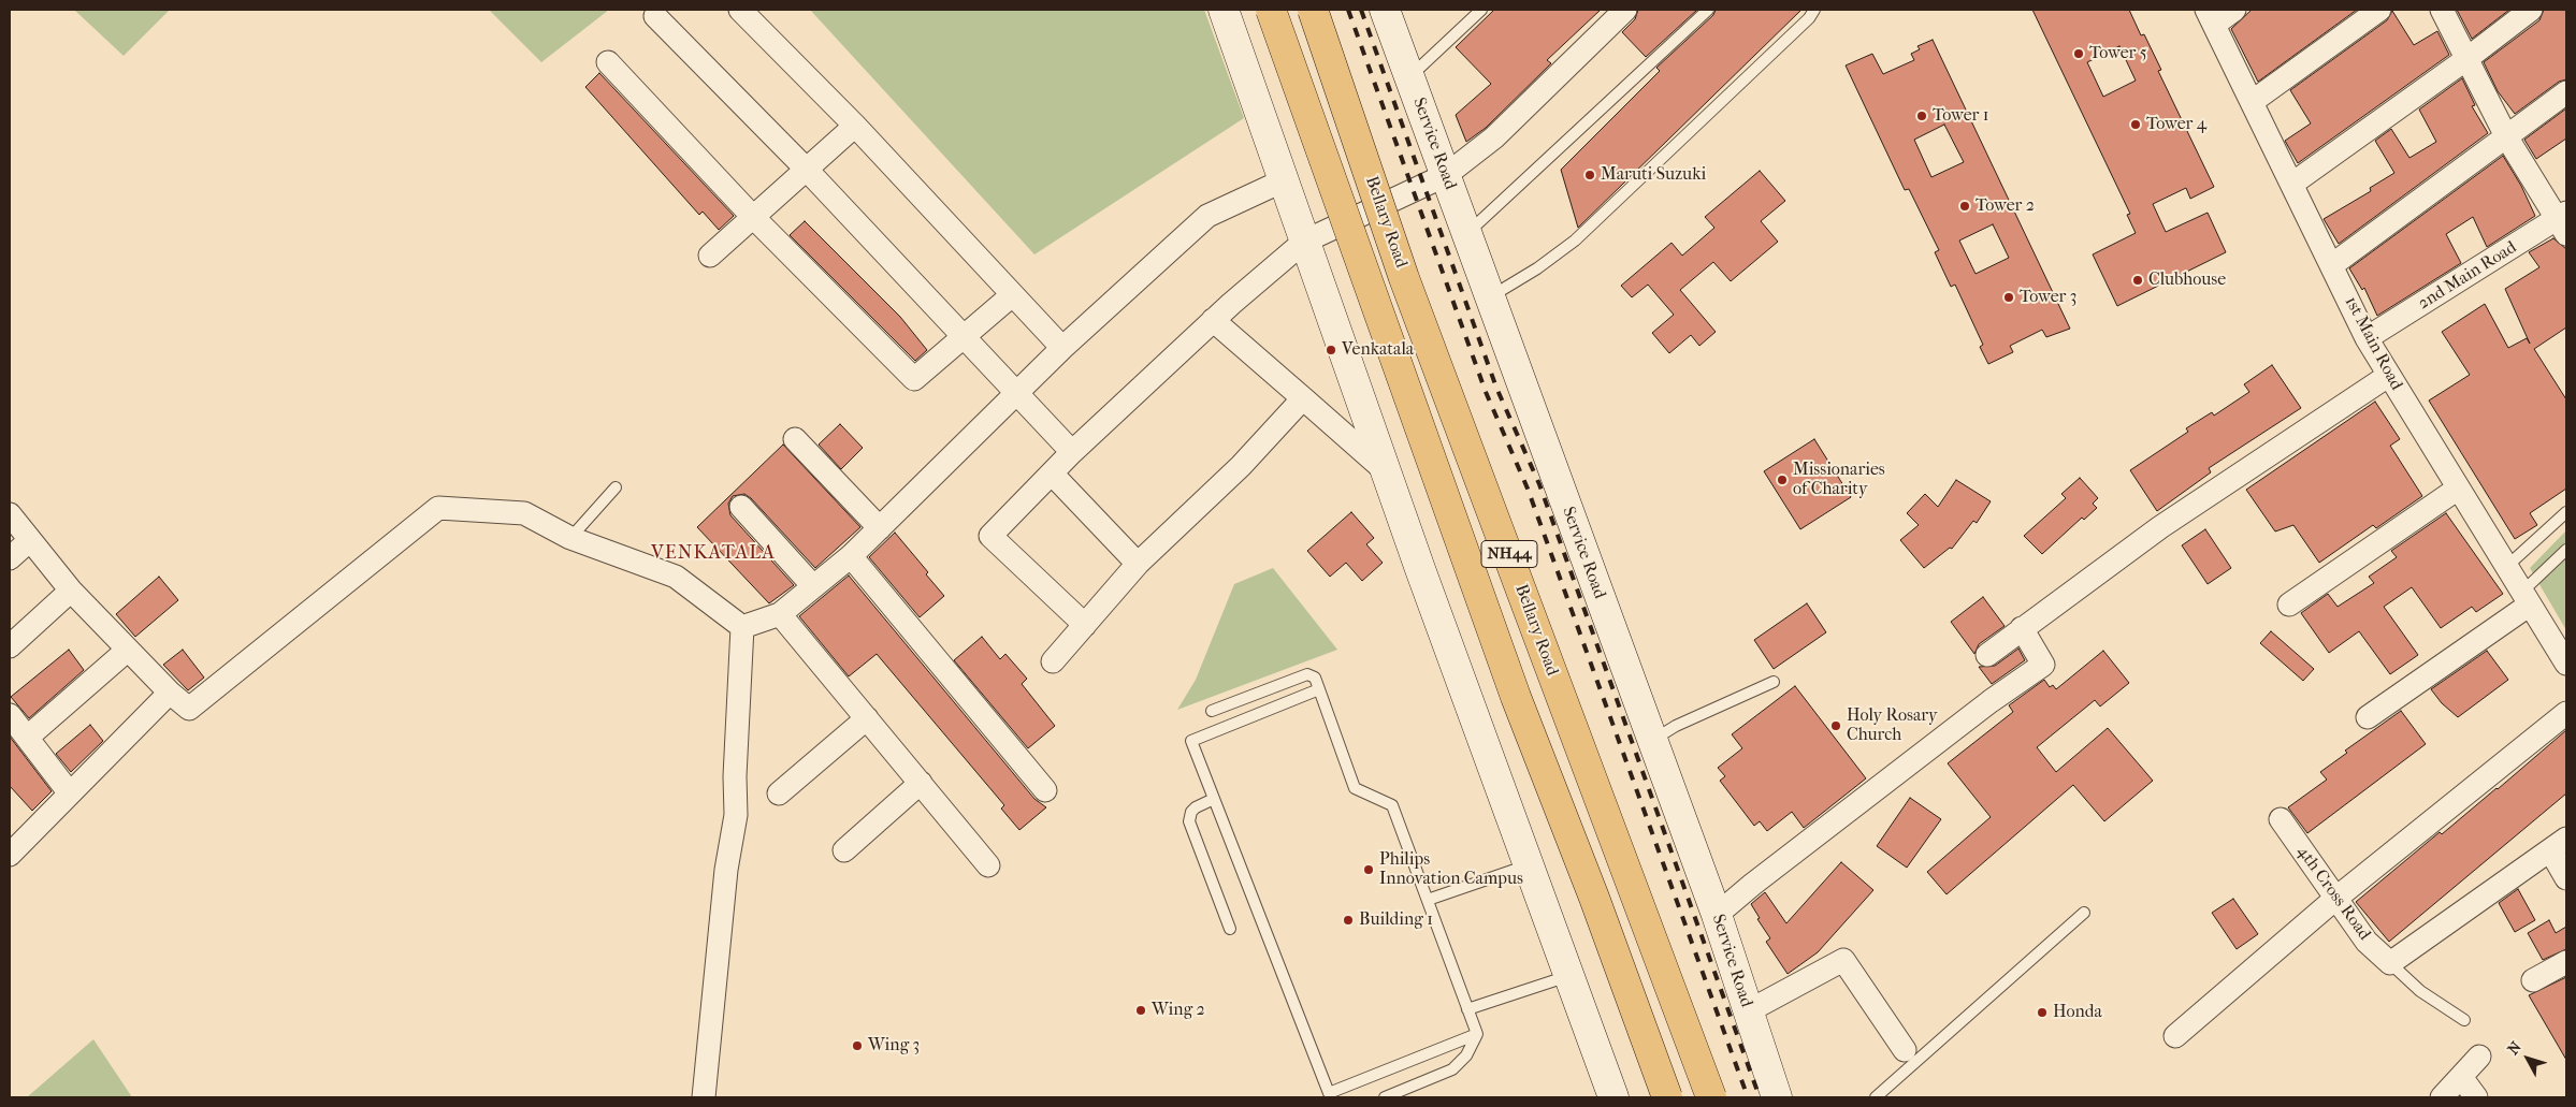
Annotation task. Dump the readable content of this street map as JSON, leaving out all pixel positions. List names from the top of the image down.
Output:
{
  "streets": {
    "highway": ["Bellary Road", "NH44"],
    "main road": ["Service Road"],
    "street": ["2nd Main Road", "1st Main Road", "4th Cross Road"]
  },
  "crossings": [
    ["2nd Main Road", "1st Main Road"]
  ],
  "districts": ["VENKATALA"],
  "places": [
    "Tower 5",
    "Tower 1",
    "Tower 4",
    "Maruti Suzuki",
    "Tower 2",
    "Clubhouse",
    "Tower 3",
    "Venkatala",
    "Missionaries of Charity",
    "Holy Rosary Church",
    "Philips Innovation Campus",
    "Building 1",
    "Wing 2",
    "Honda",
    "Wing 3"
  ],
  "north": "top left"
}
